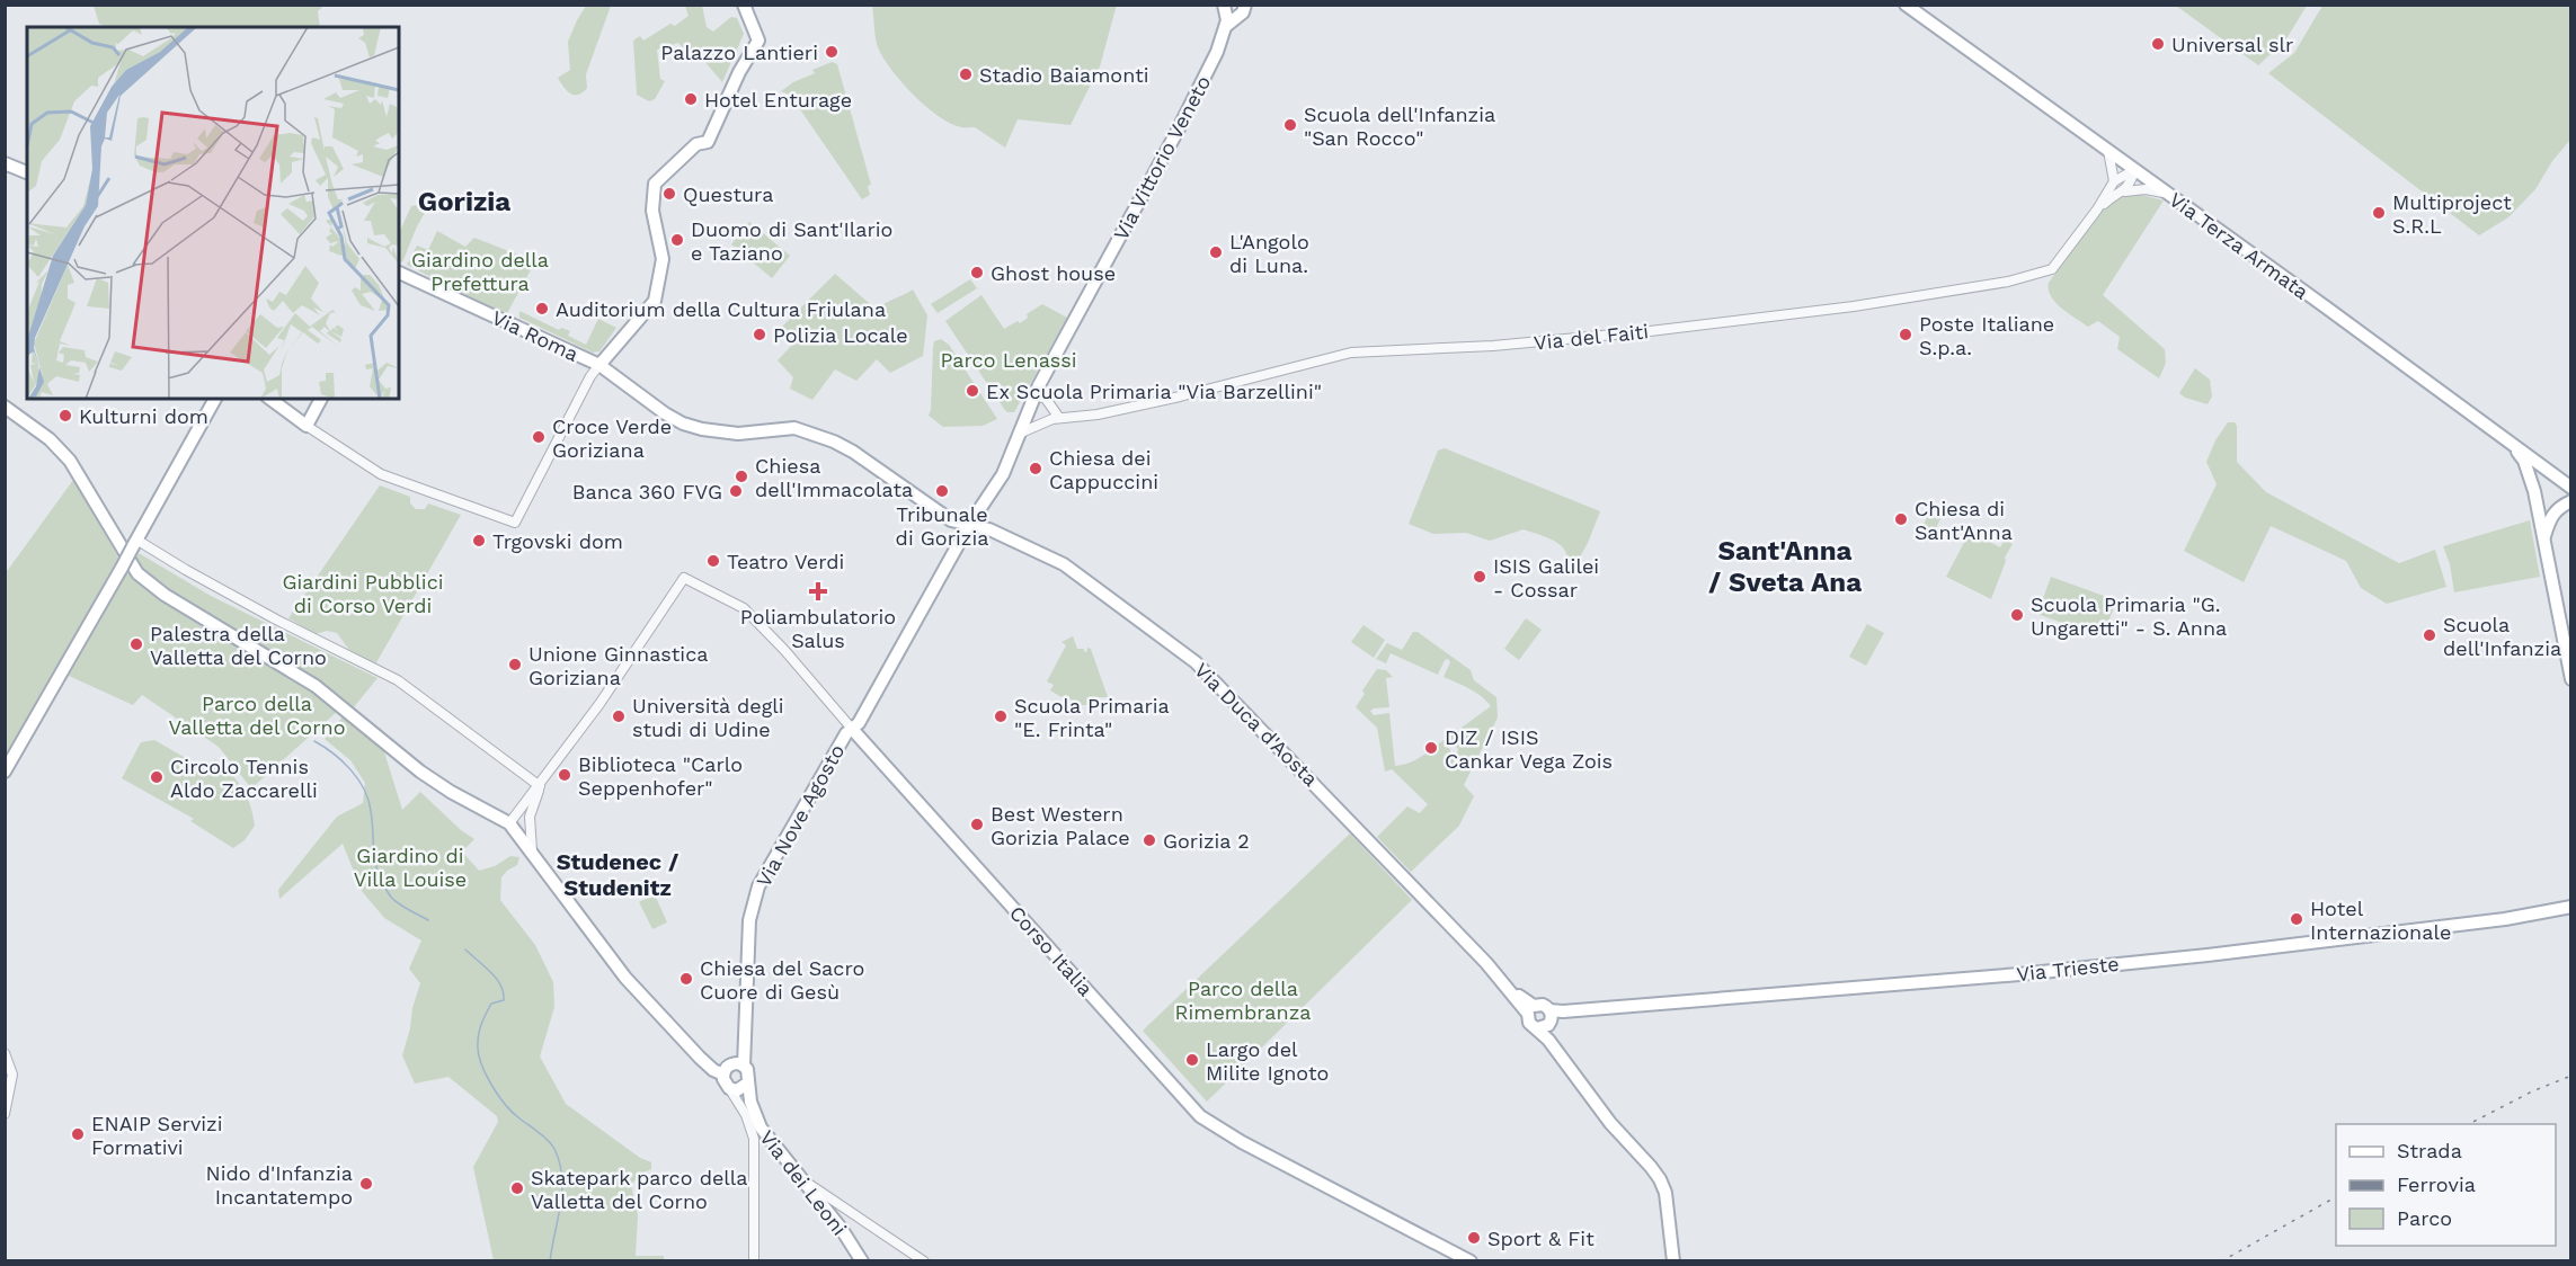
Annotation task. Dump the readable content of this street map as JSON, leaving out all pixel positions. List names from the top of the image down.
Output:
{
  "streets": {
    "main road": [
      "Via Vittorio Veneto",
      "Via Terza Armata",
      "Via Roma",
      "Via Duca d'Aosta",
      "Via Nove Agosto",
      "Corso Italia",
      "Via Trieste",
      "Via dei Leoni"
    ],
    "street": ["Via del Faiti"]
  },
  "crossings": [
    ["Via Vittorio Veneto", "Via Duca d'Aosta"],
    ["Via Vittorio Veneto", "Via Nove Agosto"],
    ["Via Terza Armata", "Via del Faiti"],
    ["Via Roma", "Via Duca d'Aosta"],
    ["Via Duca d'Aosta", "Via Nove Agosto"],
    ["Via Duca d'Aosta", "Via Trieste"],
    ["Via Nove Agosto", "Corso Italia"],
    ["Via Nove Agosto", "Via dei Leoni"]
  ],
  "districts": ["Gorizia", "Sant'Anna / Sveta Ana", "Studenec / Studenitz"],
  "parks": [
    "Giardino della Prefettura",
    "Parco Lenassi",
    "Giardini Pubblici di Corso Verdi",
    "Parco della Valletta del Corno",
    "Giardino di Villa Louise",
    "Parco della Rimembranza"
  ],
  "places": {
    "other": [
      "Universal slr",
      "Palazzo Lantieri",
      "Stadio Baiamonti",
      "Hotel Enturage",
      "Scuola dell'Infanzia \"San Rocco\"",
      "Questura",
      "Multiproject S.R.L",
      "Duomo di Sant'Ilario e Taziano",
      "L'Angolo di Luna.",
      "Ghost house",
      "Auditorium della Cultura Friulana",
      "Polizia Locale",
      "Poste Italiane S.p.a.",
      "Ex Scuola Primaria \"Via Barzellini\"",
      "Kulturni dom",
      "Croce Verde Goriziana",
      "Chiesa dei Cappuccini",
      "Chiesa dell'Immacolata",
      "Banca 360 FVG",
      "Tribunale di Gorizia",
      "Chiesa di Sant'Anna",
      "Trgovski dom",
      "Teatro Verdi",
      "ISIS Galilei - Cossar",
      "Scuola Primaria \"G. Ungaretti\" - S. Anna",
      "Scuola dell'Infanzia",
      "Palestra della Valletta del Corno",
      "Unione Ginnastica Goriziana",
      "Università degli studi di Udine",
      "Scuola Primaria \"E. Frinta\"",
      "DIZ / ISIS Cankar Vega Zois",
      "Biblioteca \"Carlo Seppenhofer\"",
      "Circolo Tennis Aldo Zaccarelli",
      "Best Western Gorizia Palace",
      "Gorizia 2",
      "Hotel Internazionale",
      "Chiesa del Sacro Cuore di Gesù",
      "Largo del Milite Ignoto",
      "ENAIP Servizi Formativi",
      "Nido d'Infanzia Incantatempo",
      "Skatepark parco della Valletta del Corno",
      "Sport & Fit"
    ],
    "health": ["Poliambulatorio Salus"]
  },
  "legend": ["Strada", "Ferrovia", "Parco"]
}
